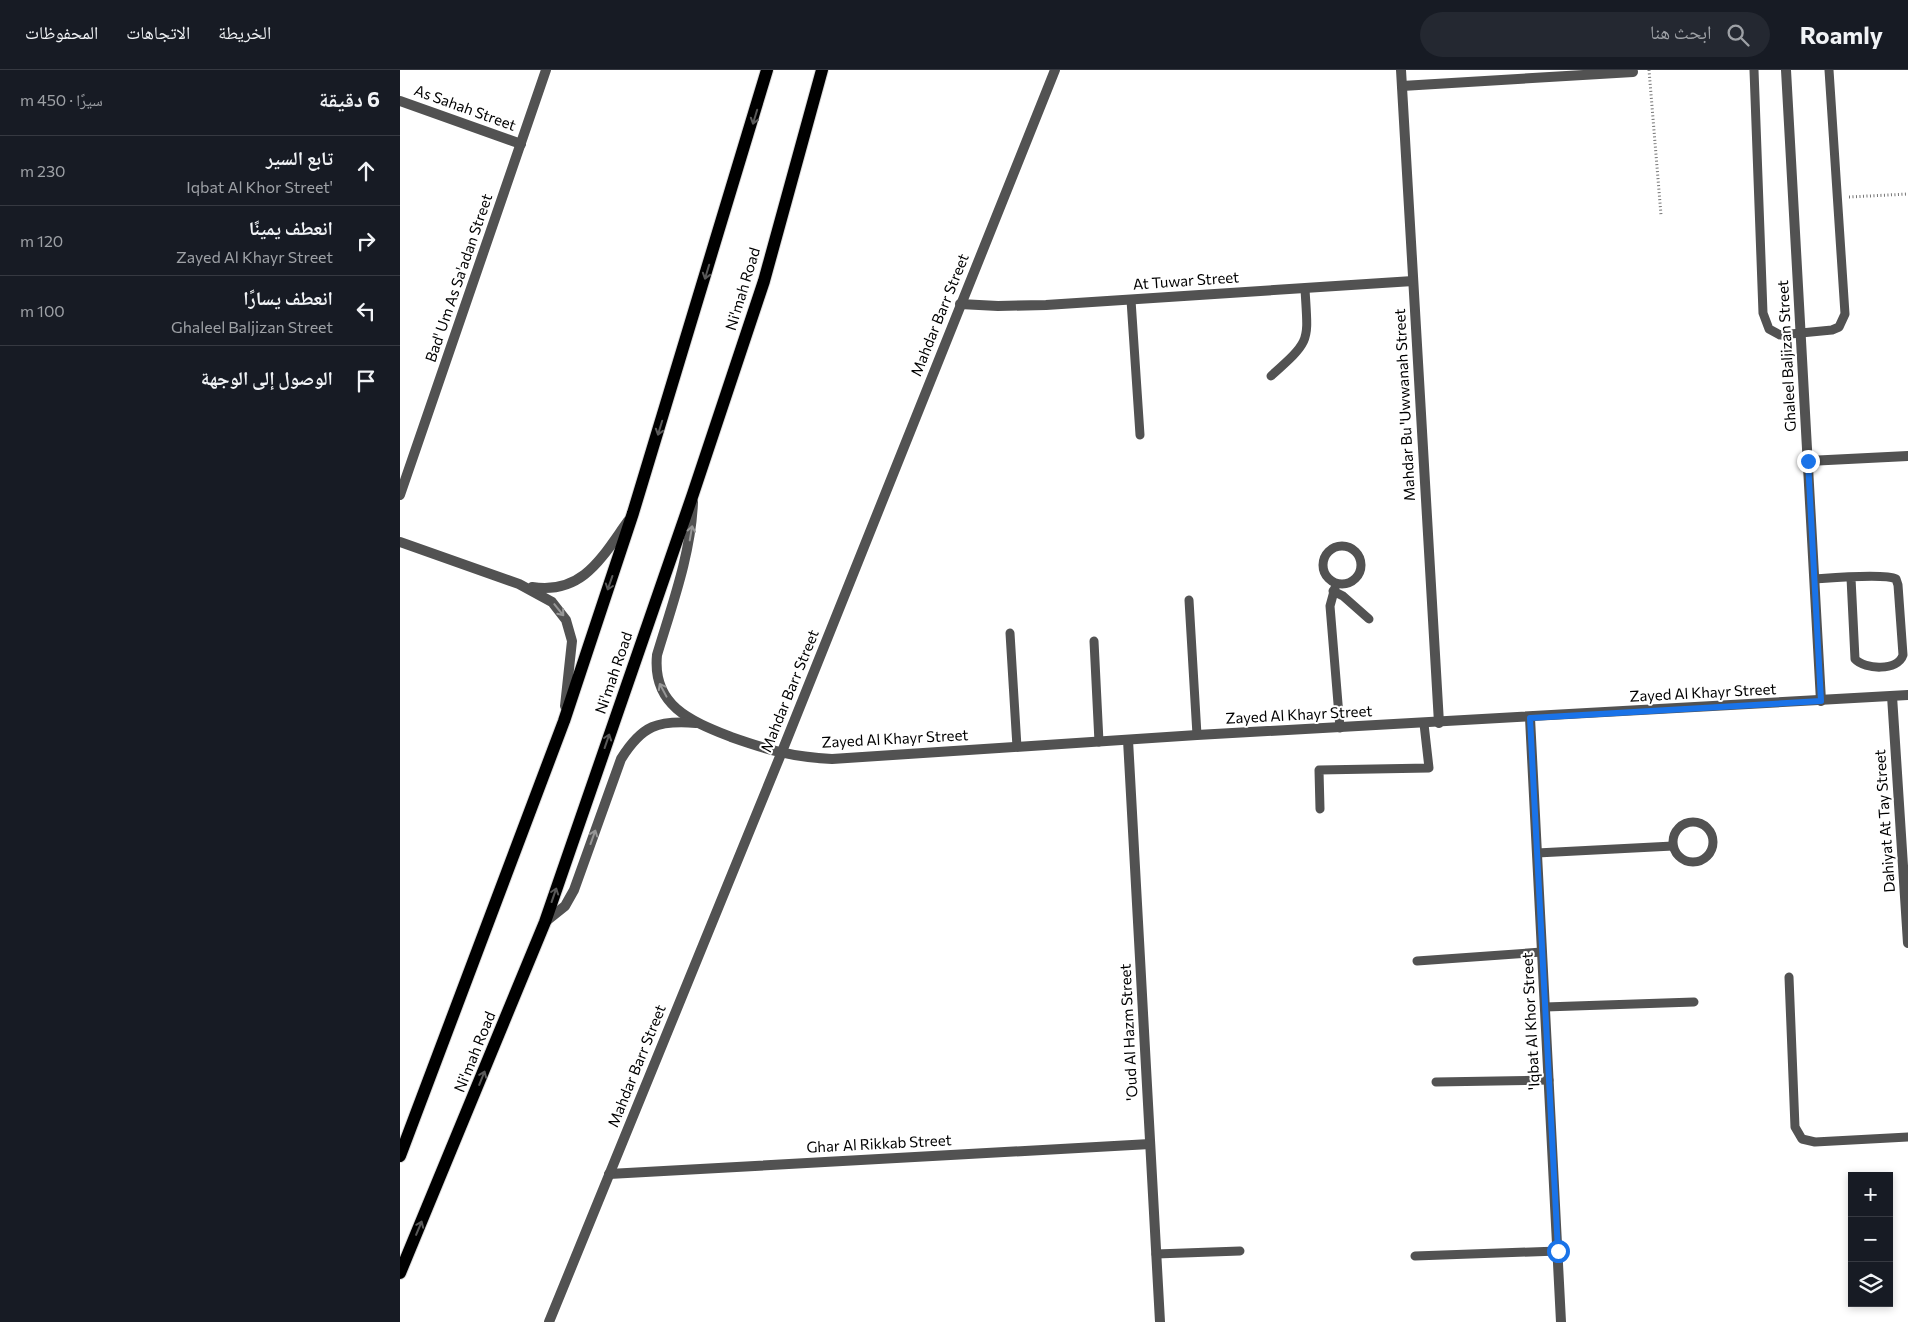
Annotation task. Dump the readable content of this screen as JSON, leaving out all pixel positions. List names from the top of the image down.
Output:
{
  "streets": {
    "main road": ["Ni'mah Road"],
    "street": [
      "As Sahah Street",
      "Bad' Um As Sa'adan Street",
      "At Tuwar Street",
      "Mahdar Barr Street",
      "Ghaleel Baljizan Street",
      "Mahdar Bu 'Uwwanah Street",
      "Zayed Al Khayr Street",
      "Dahiyat At Tay Street",
      "'Iqbat Al Khor Street",
      "'Oud Al Hazm Street",
      "Ghar Al Rikkab Street"
    ]
  },
  "crossings": [
    ["As Sahah Street", "Bad' Um As Sa'adan Street"],
    ["At Tuwar Street", "Mahdar Barr Street"],
    ["At Tuwar Street", "Mahdar Bu 'Uwwanah Street"],
    ["Mahdar Barr Street", "Zayed Al Khayr Street"],
    ["Mahdar Barr Street", "Ghar Al Rikkab Street"],
    ["Ghaleel Baljizan Street", "Zayed Al Khayr Street"],
    ["Mahdar Bu 'Uwwanah Street", "Zayed Al Khayr Street"],
    ["Zayed Al Khayr Street", "Dahiyat At Tay Street"],
    ["Zayed Al Khayr Street", "'Iqbat Al Khor Street"],
    ["Zayed Al Khayr Street", "'Oud Al Hazm Street"],
    ["'Oud Al Hazm Street", "Ghar Al Rikkab Street"]
  ],
  "page": {
    "header": "Roamly",
    "search": "ابحث هنا",
    "nav": ["الخريطة", "الاتجاهات", "المحفوظات"],
    "heading": ["6 دقيقة", "سيرًا · 450 m"],
    "list": [
      ["تابع السير", "'Iqbat Al Khor Street", "230 m"],
      ["انعطف يمينًا", "Zayed Al Khayr Street", "120 m"],
      ["انعطف يسارًا", "Ghaleel Baljizan Street", "100 m"],
      "الوصول إلى الوجهة"
    ],
    "map_buttons": ["+", "−"]
  }
}
